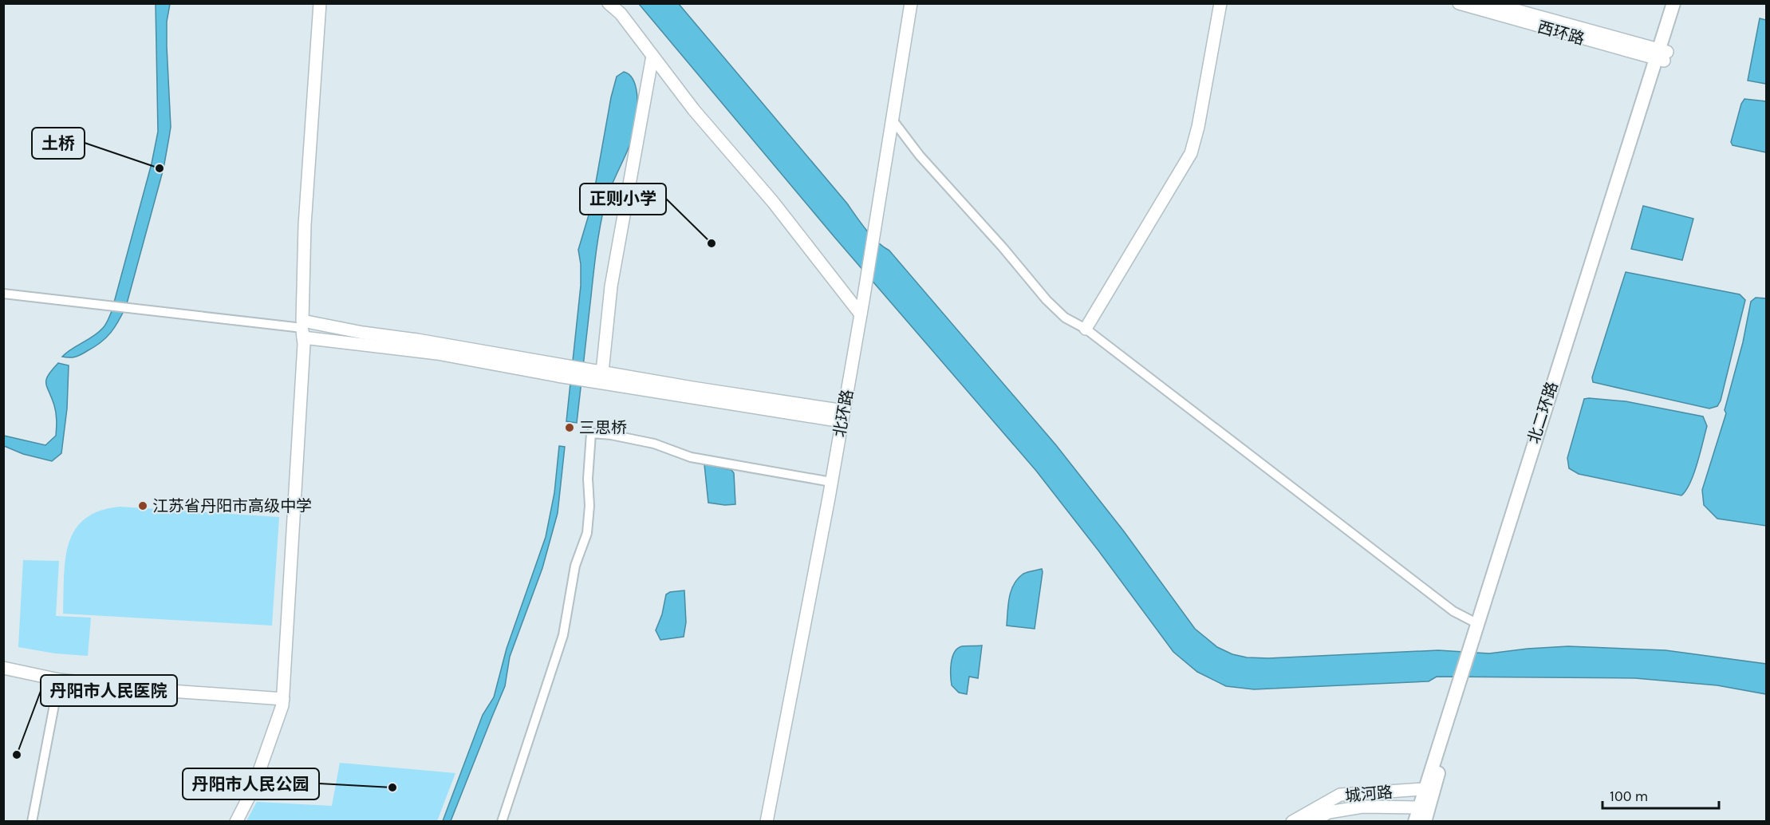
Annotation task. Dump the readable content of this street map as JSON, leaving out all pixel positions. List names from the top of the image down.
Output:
{
  "streets": {
    "main road": ["北二环路"],
    "street": ["西环路", "北环路", "城河路"]
  },
  "crossings": [
    ["西环路", "北二环路"],
    ["北二环路", "城河路"]
  ],
  "places": [
    "土桥",
    "正则小学",
    "三思桥",
    "江苏省丹阳市高级中学",
    "丹阳市人民医院",
    "丹阳市人民公园"
  ],
  "scale_bar": "100 m"
}
